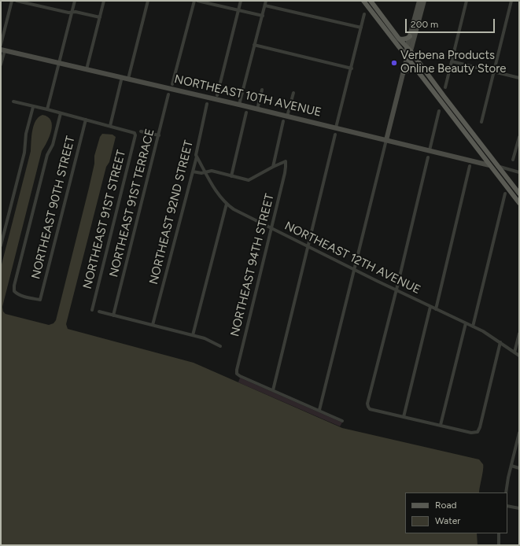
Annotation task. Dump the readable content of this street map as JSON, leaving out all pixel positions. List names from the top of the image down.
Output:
{
  "streets": {
    "street": [
      "NORTHEAST 10TH AVENUE",
      "NORTHEAST 91ST TERRACE",
      "NORTHEAST 90TH STREET",
      "NORTHEAST 92ND STREET",
      "NORTHEAST 91ST STREET",
      "NORTHEAST 12TH AVENUE",
      "NORTHEAST 94TH STREET"
    ]
  },
  "crossings": [
    ["NORTHEAST 92ND STREET", "NORTHEAST 12TH AVENUE"],
    ["NORTHEAST 12TH AVENUE", "NORTHEAST 94TH STREET"]
  ],
  "places": ["Verbena Products Online Beauty Store"],
  "legend": ["Road", "Water"],
  "scale_bar": "200 m"
}
